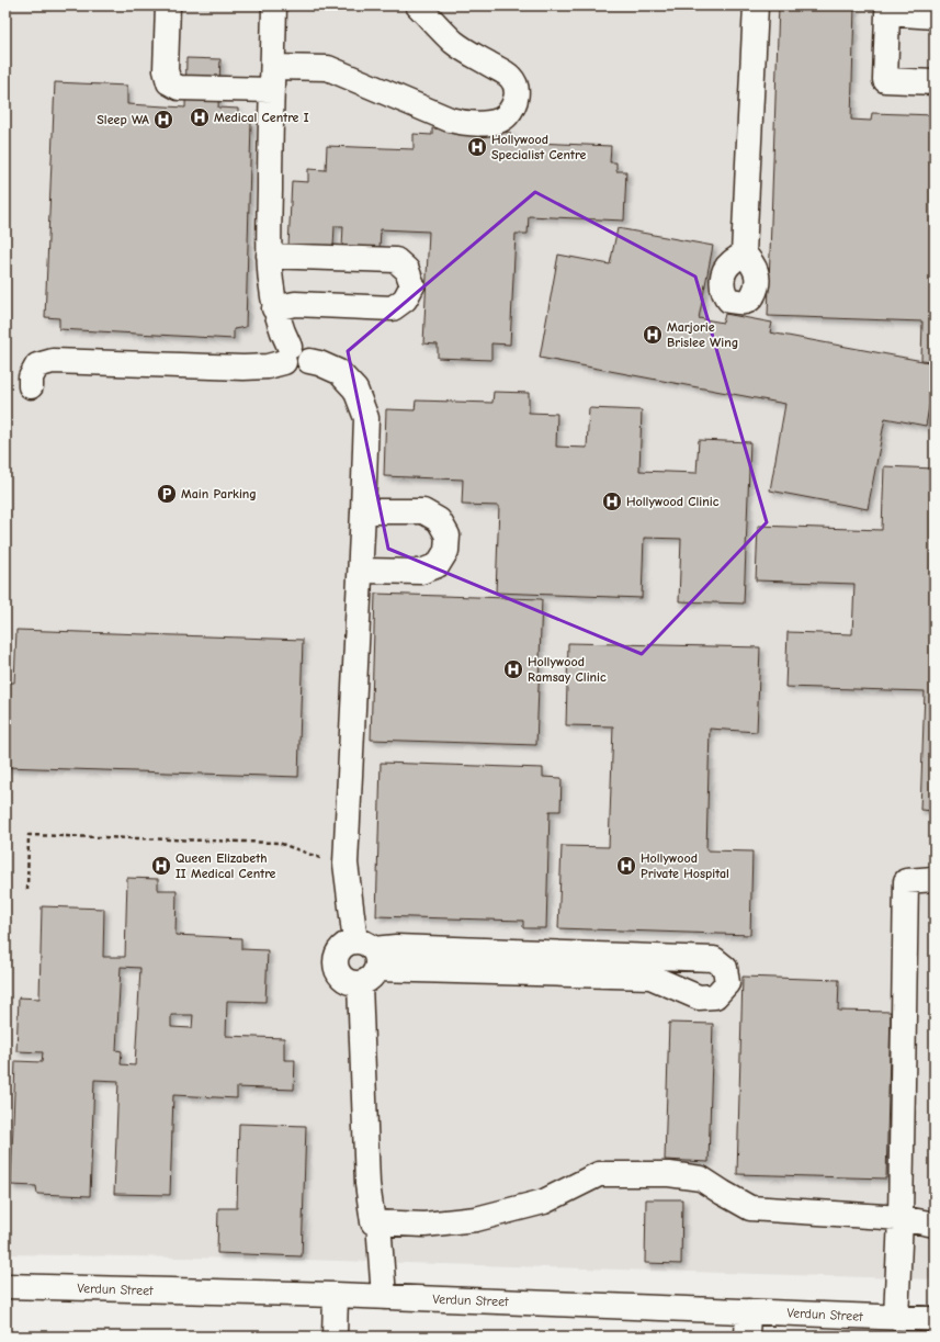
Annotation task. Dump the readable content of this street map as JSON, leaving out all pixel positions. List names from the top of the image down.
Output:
{
  "streets": {
    "street": ["Verdun Street"]
  },
  "places": {
    "hospital": [
      "Medical Centre I",
      "Sleep WA",
      "Hollywood Specialist Centre",
      "Marjorie Brislee Wing",
      "Hollywood Clinic",
      "Hollywood Ramsay Clinic",
      "Queen Elizabeth II Medical Centre",
      "Hollywood Private Hospital"
    ],
    "parking": ["Main Parking"]
  }
}
